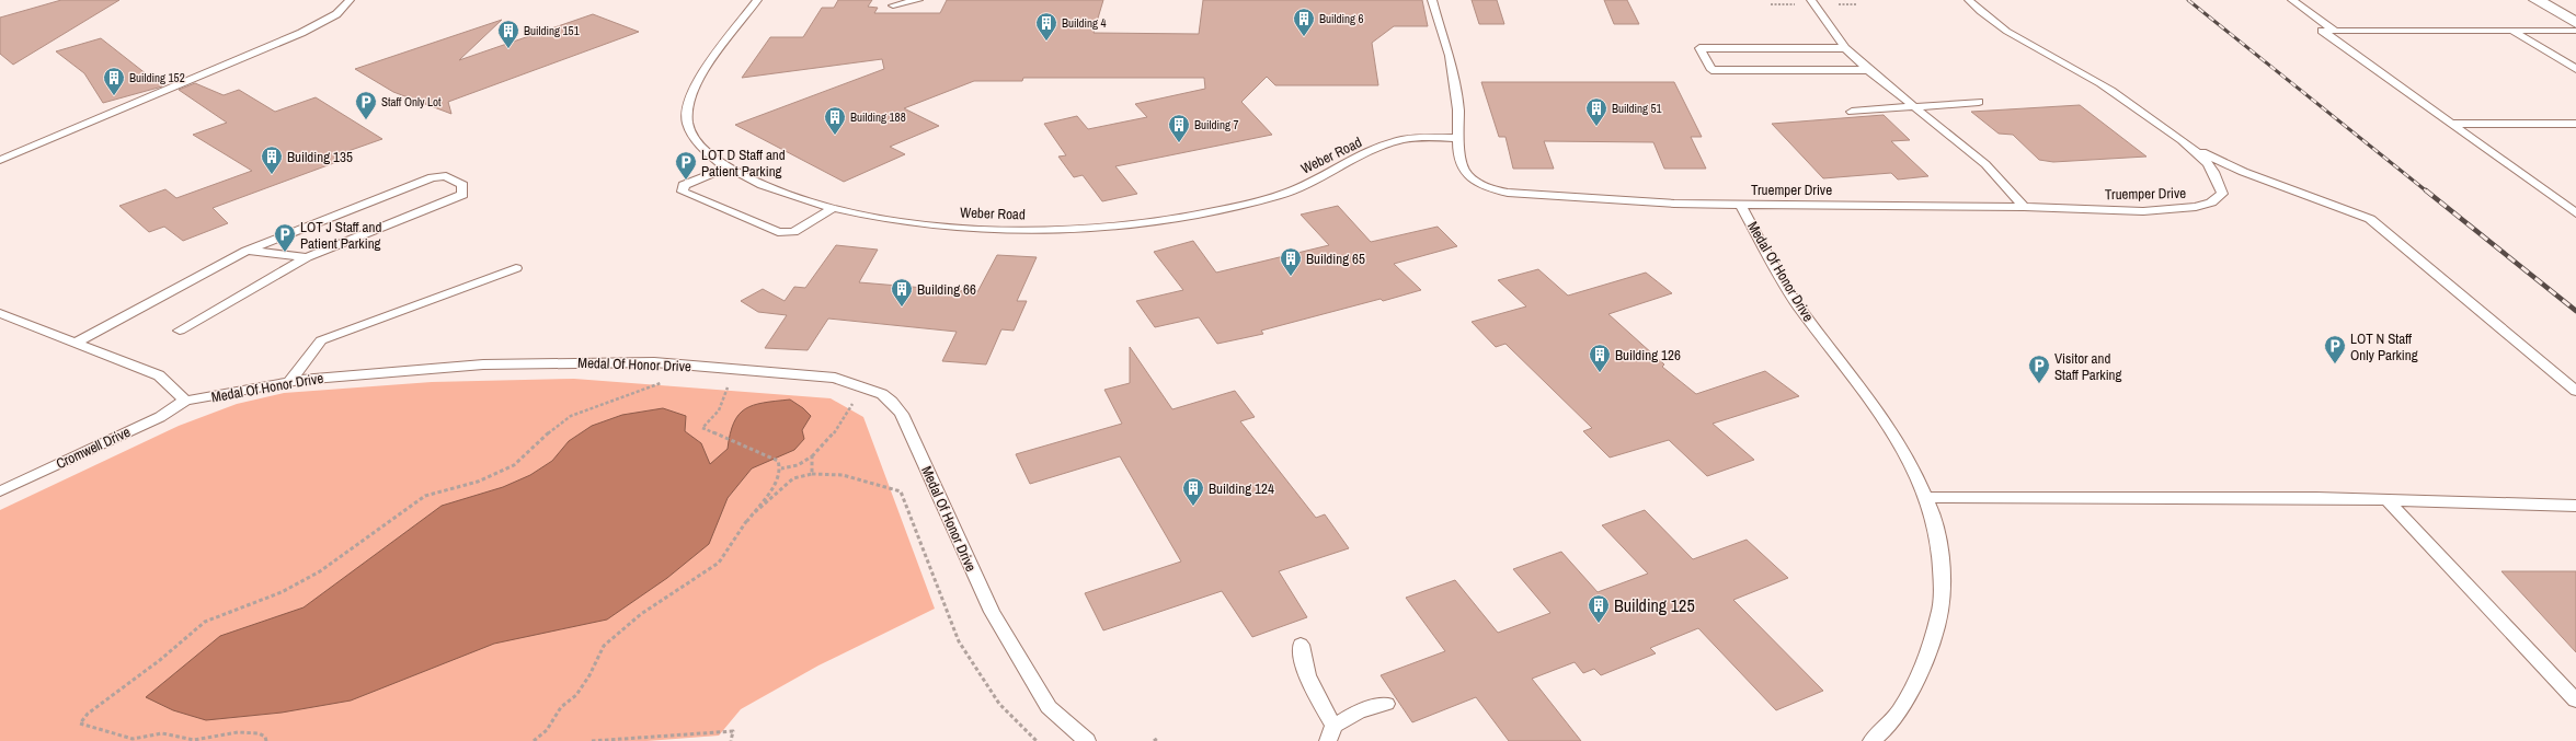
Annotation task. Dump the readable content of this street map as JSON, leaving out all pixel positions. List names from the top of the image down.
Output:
{
  "streets": {
    "lane": [
      "Weber Road",
      "Truemper Drive",
      "Medal Of Honor Drive",
      "Cromwell Drive"
    ]
  },
  "crossings": [
    ["Weber Road", "Medal Of Honor Drive"],
    ["Truemper Drive", "Medal Of Honor Drive"],
    ["Medal Of Honor Drive", "Cromwell Drive"]
  ],
  "places": {
    "building": [
      "Building 6",
      "Building 4",
      "Building 151",
      "Building 152",
      "Building 51",
      "Building 188",
      "Building 7",
      "Building 135",
      "Building 65",
      "Building 66",
      "Building 126",
      "Building 124",
      "Building 125"
    ],
    "parking": [
      "Staff Only Lot",
      "LOT D Staff and Patient Parking",
      "LOT J Staff and Patient Parking",
      "LOT N Staff Only Parking",
      "Visitor and Staff Parking"
    ]
  }
}
